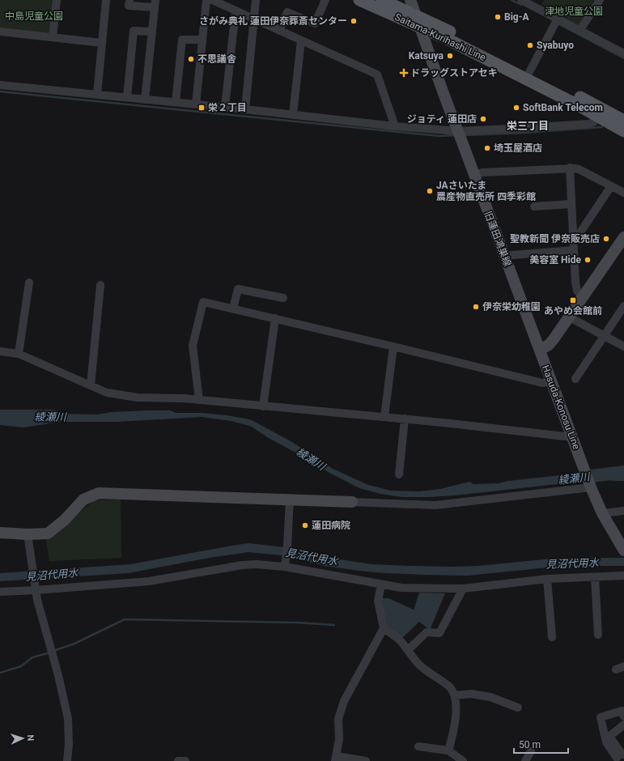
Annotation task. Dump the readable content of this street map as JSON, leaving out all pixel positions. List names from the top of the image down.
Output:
{
  "streets": {
    "main road": ["Saitama-Kurihashi Line"],
    "street": ["旧蓮田鴻巣線", "Hasuda-Konosu Line"]
  },
  "crossings": [
    ["Saitama-Kurihashi Line", "旧蓮田鴻巣線"],
    ["旧蓮田鴻巣線", "Hasuda-Konosu Line"]
  ],
  "districts": ["栄三丁目"],
  "water": ["綾瀬川", "見沼代用水"],
  "parks": ["津地児童公園", "中島児童公園"],
  "places": {
    "other": [
      "Big-A",
      "さがみ典礼 蓮田伊奈葬斎センター",
      "Syabuyo",
      "Katsuya",
      "不思議舎",
      "SoftBank Telecom",
      "ジョティ 蓮田店",
      "埼玉屋酒店",
      "JAさいたま 農産物直売所 四季彩館",
      "聖教新聞 伊奈販売店",
      "美容室 Hide",
      "伊奈栄幼稚園",
      "蓮田病院"
    ],
    "health": ["ドラッグストアセキ"],
    "transit": ["栄２丁目", "あやめ会館前"]
  },
  "scale_bar": "50 m",
  "north": "right"
}
